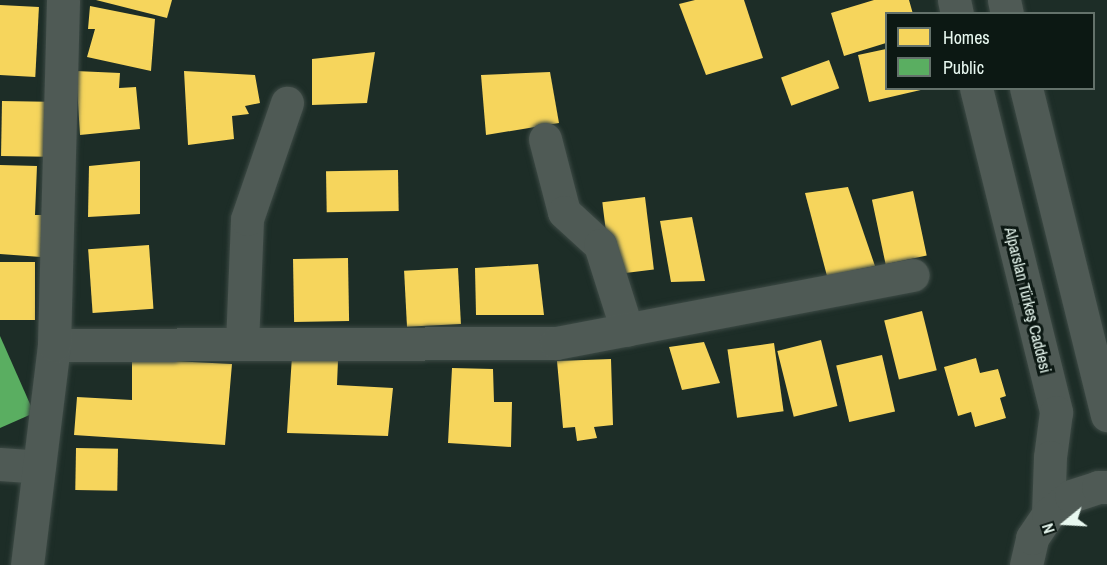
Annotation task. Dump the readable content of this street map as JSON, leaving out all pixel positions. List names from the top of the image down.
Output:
{
  "streets": {
    "street": ["Alparslan Türkeş Caddesi"]
  },
  "legend": ["Homes", "Public"],
  "north": "left"
}
